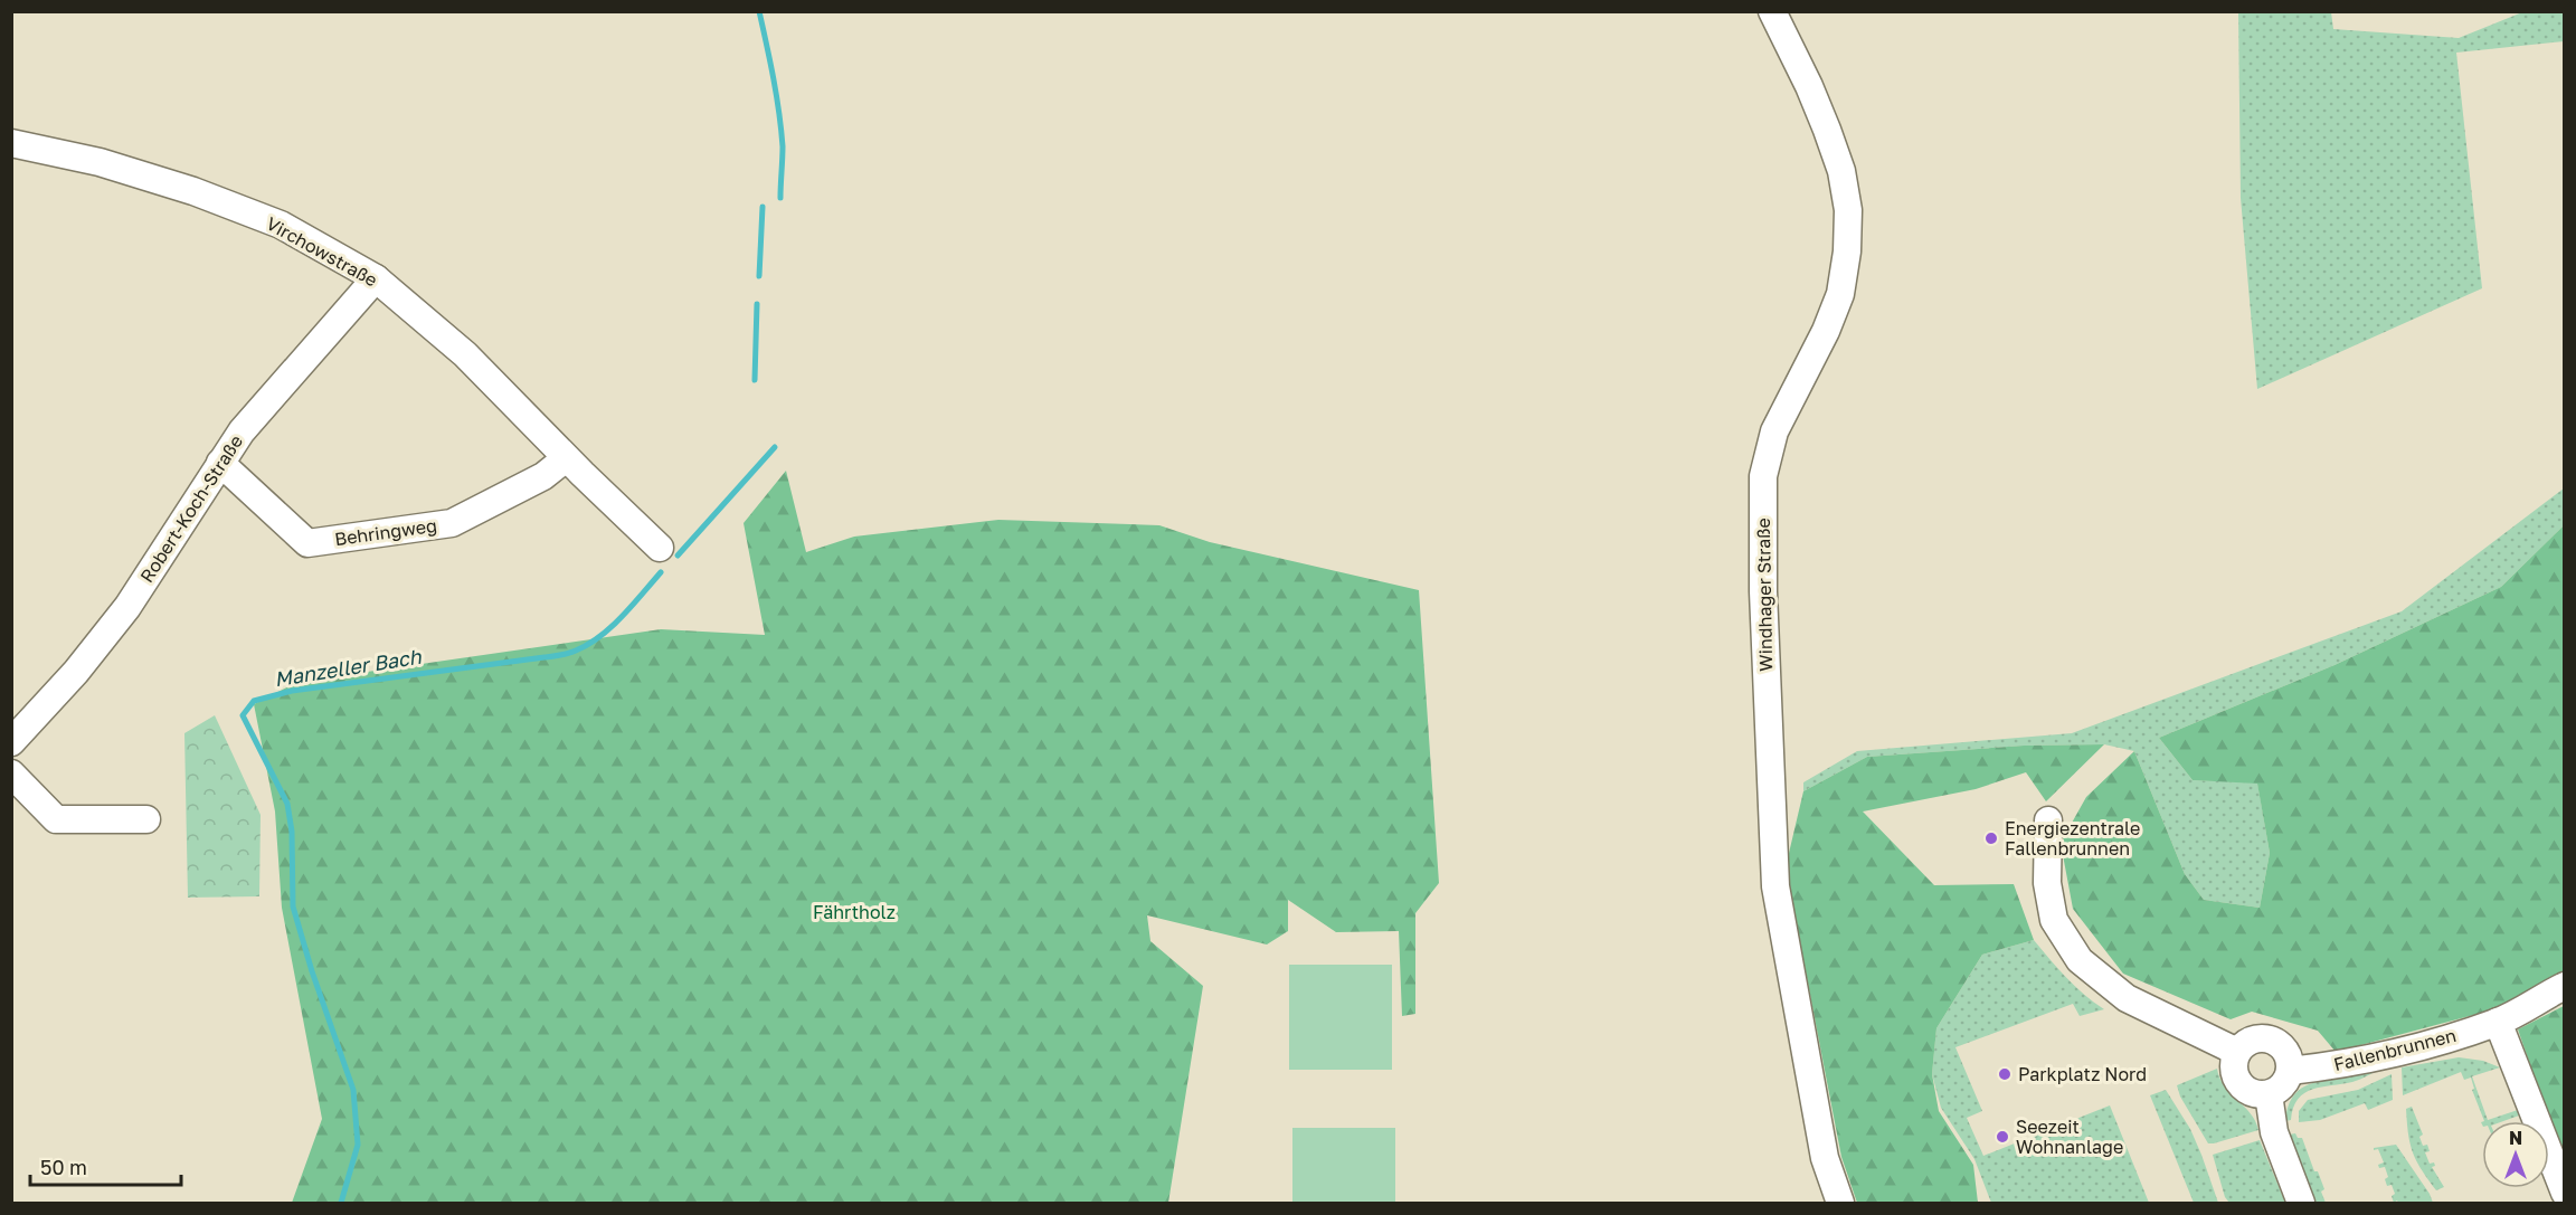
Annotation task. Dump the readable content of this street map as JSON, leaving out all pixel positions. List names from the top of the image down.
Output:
{
  "streets": {
    "street": [
      "Virchowstraße",
      "Robert-Koch-Straße",
      "Behringweg",
      "Windhager Straße",
      "Fallenbrunnen"
    ]
  },
  "crossings": [
    ["Virchowstraße", "Robert-Koch-Straße"],
    ["Virchowstraße", "Behringweg"],
    ["Robert-Koch-Straße", "Behringweg"]
  ],
  "water": ["Manzeller Bach"],
  "parks": ["Fährtholz"],
  "places": ["Energiezentrale Fallenbrunnen", "Parkplatz Nord", "Seezeit Wohnanlage"],
  "scale_bar": "50 m",
  "north": "top"
}
